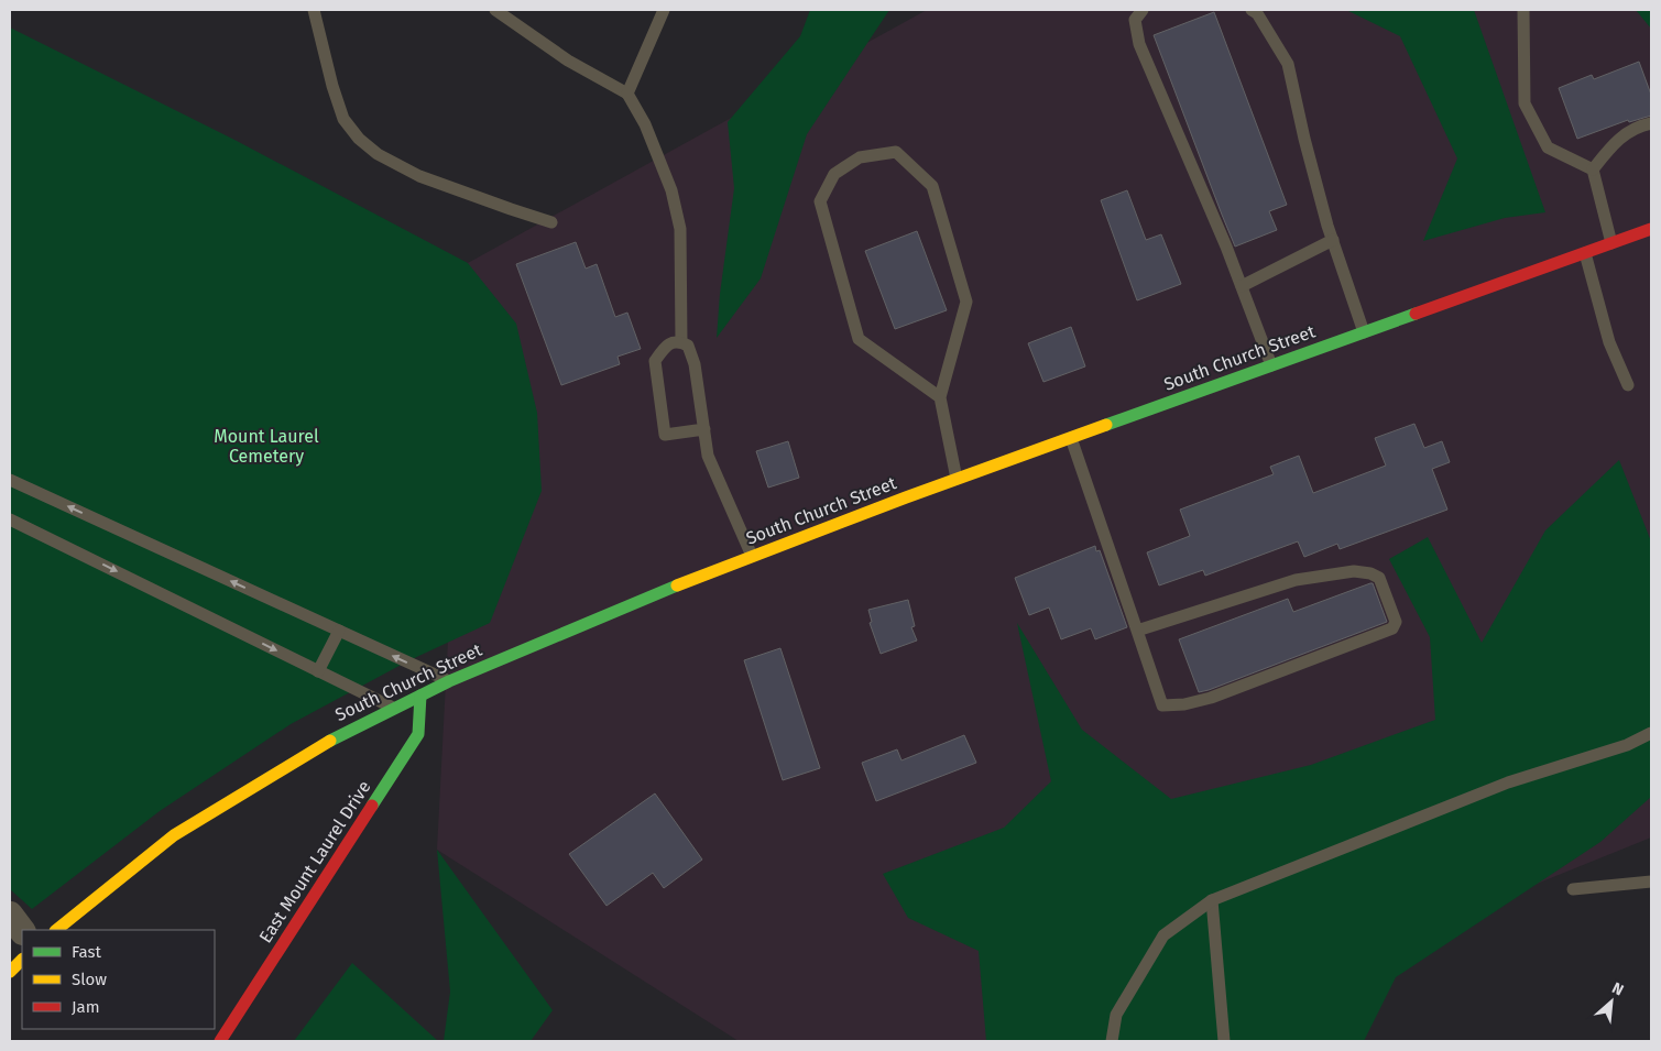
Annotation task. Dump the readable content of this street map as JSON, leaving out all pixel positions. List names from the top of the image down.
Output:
{
  "streets": {
    "main road": ["South Church Street", "East Mount Laurel Drive"]
  },
  "crossings": [
    ["South Church Street", "East Mount Laurel Drive"]
  ],
  "parks": ["Mount Laurel Cemetery"],
  "legend": ["Fast", "Slow", "Jam"],
  "north": "top right"
}
